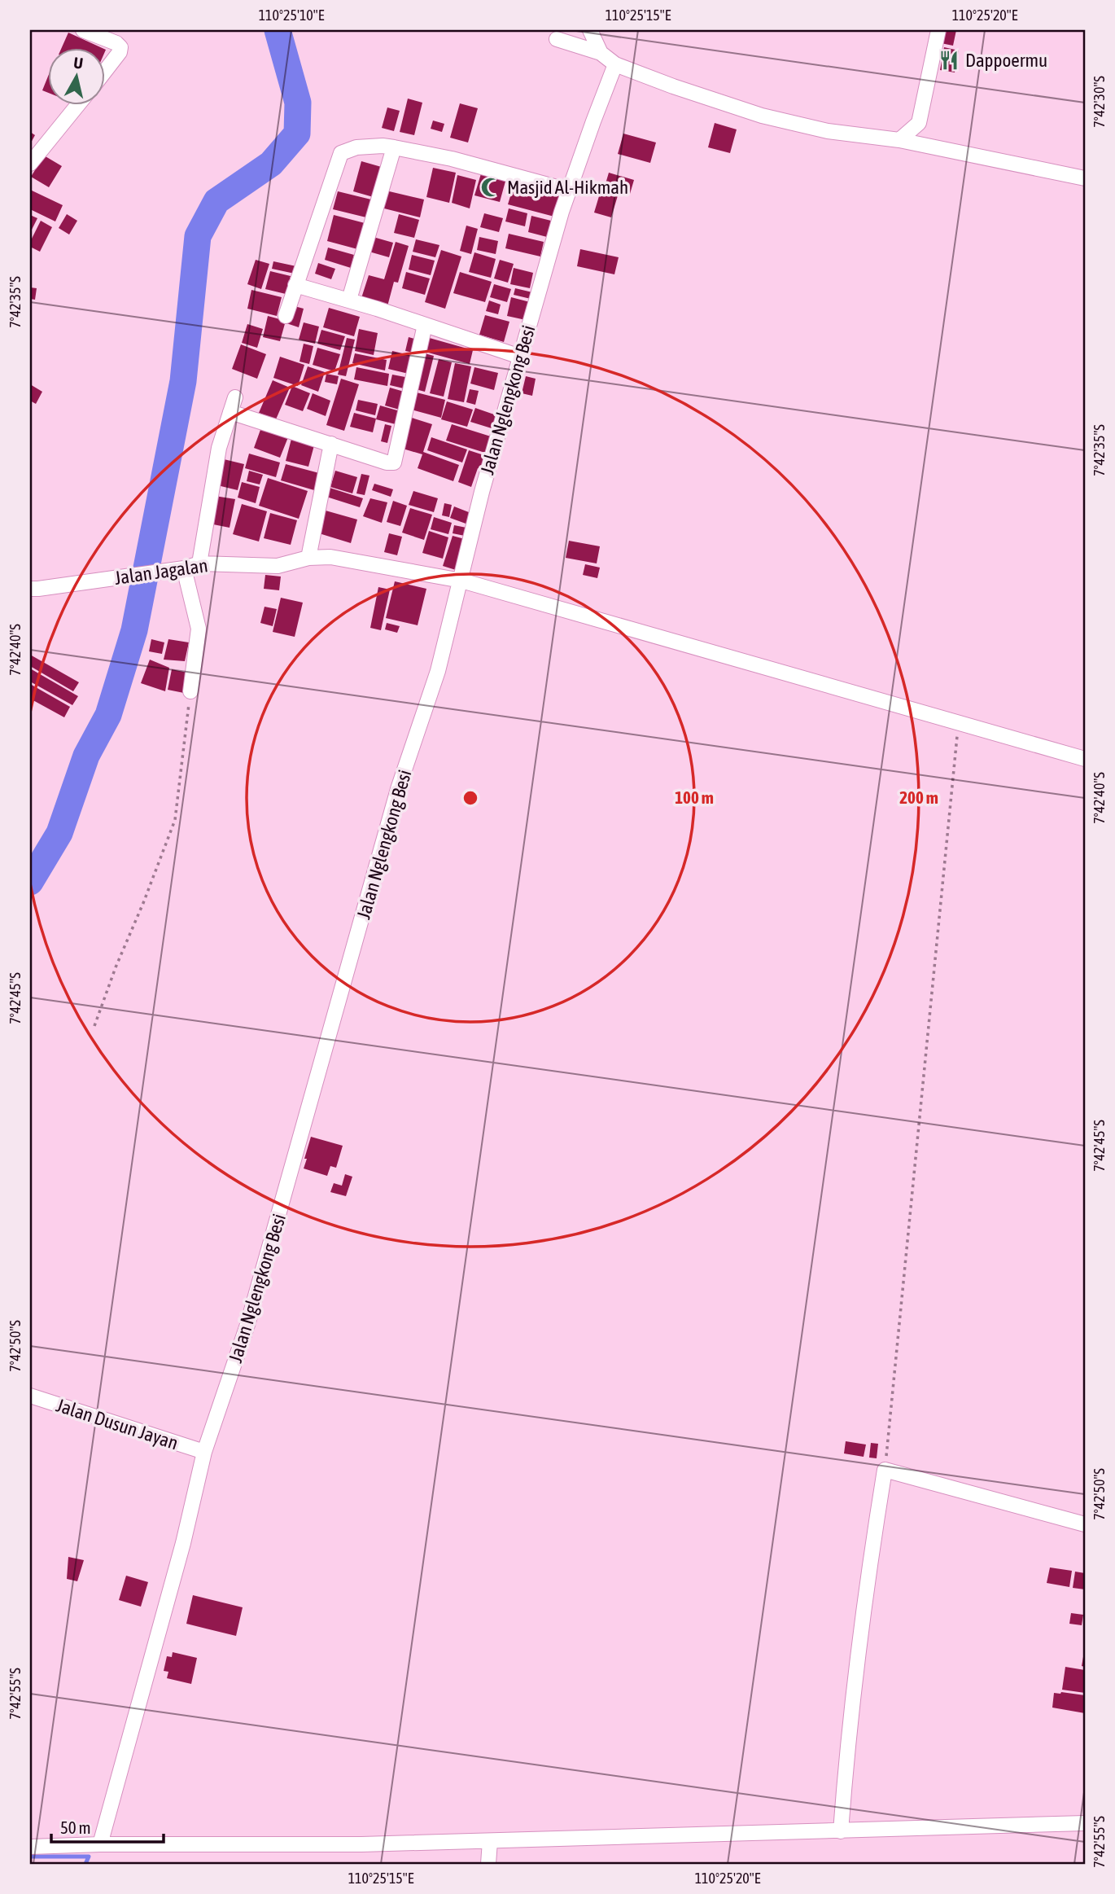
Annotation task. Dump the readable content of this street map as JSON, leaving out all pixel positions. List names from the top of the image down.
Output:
{
  "streets": {
    "street": ["Jalan Nglengkong Besi", "Jalan Jagalan", "Jalan Dusun Jayan"]
  },
  "crossings": [
    ["Jalan Nglengkong Besi", "Jalan Jagalan"],
    ["Jalan Nglengkong Besi", "Jalan Dusun Jayan"]
  ],
  "places": {
    "restaurant": ["Dappoermu"],
    "mosque": ["Masjid Al-Hikmah"]
  },
  "scale_bar": "50 m",
  "north": "top",
  "coordinates": [
    "110°25'10\"E",
    "110°25'15\"E",
    "110°25'20\"E",
    "7°42'30\"S",
    "7°42'35\"S",
    "7°42'40\"S",
    "7°42'45\"S",
    "7°42'50\"S",
    "7°42'55\"S"
  ],
  "rings": ["100 m", "200 m"]
}
